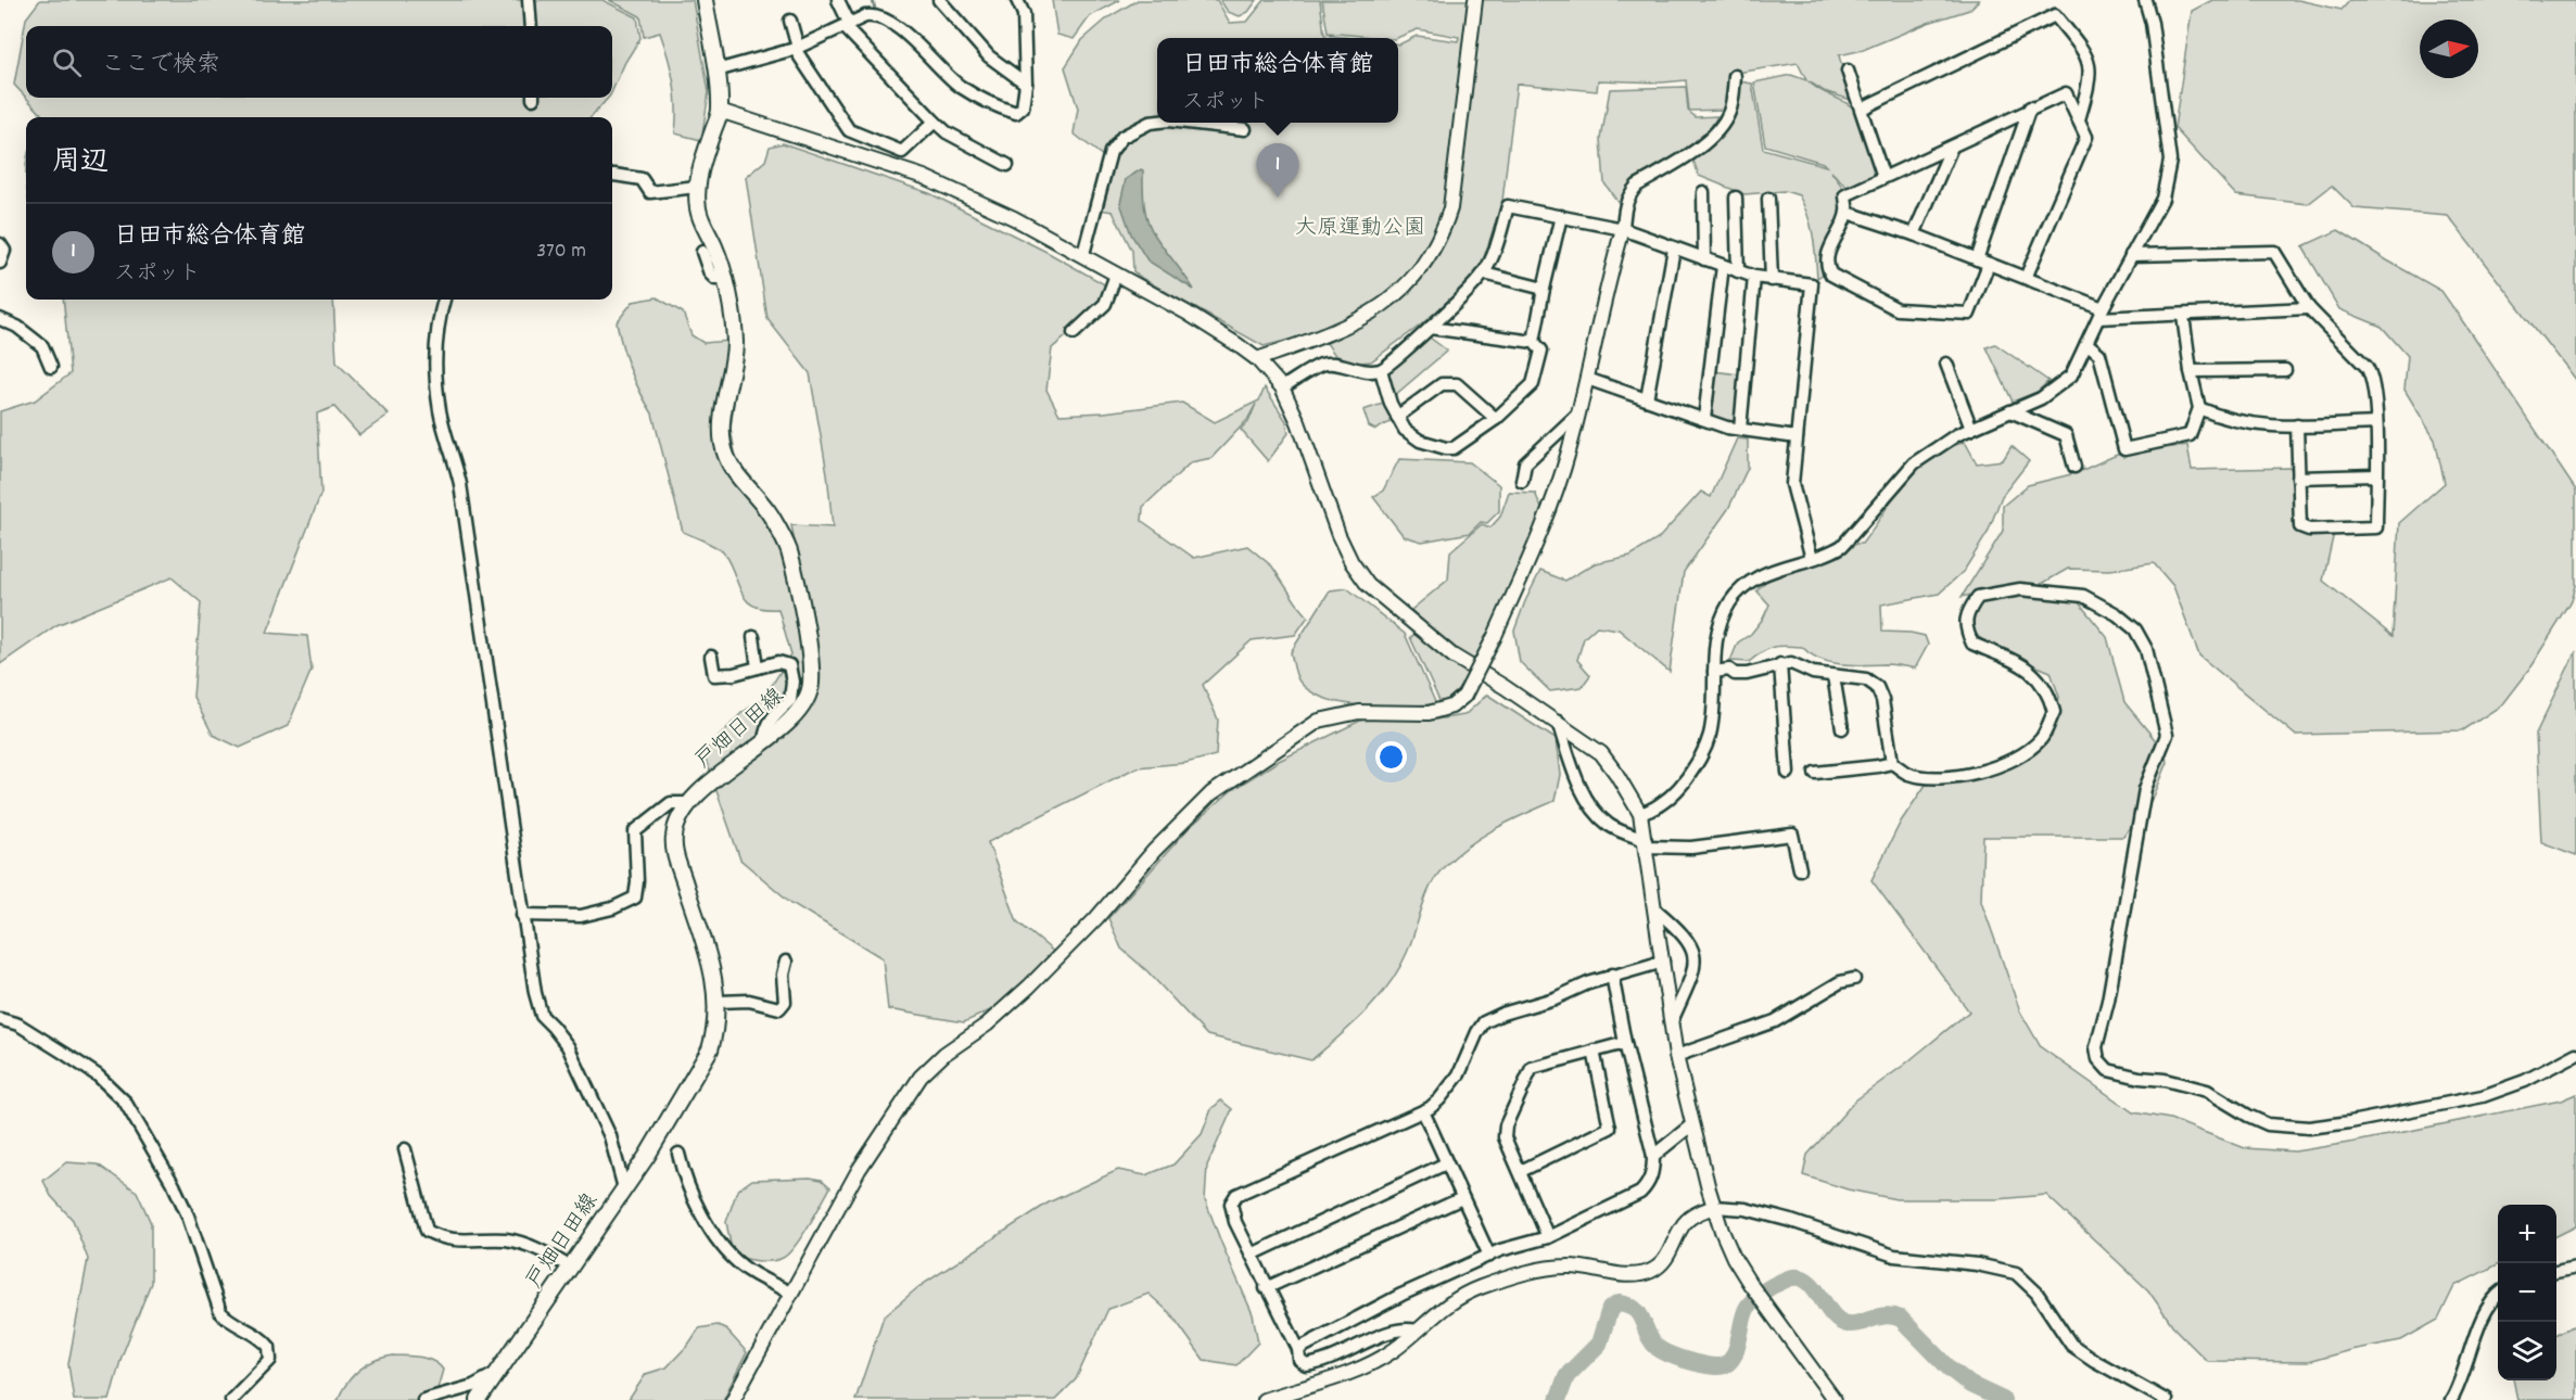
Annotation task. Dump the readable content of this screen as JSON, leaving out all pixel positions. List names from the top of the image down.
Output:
{
  "streets": {
    "main road": ["戸畑日田線"]
  },
  "parks": ["大原運動公園"],
  "north": "right",
  "page": {
    "search": "ここで検索",
    "popup": ["日田市総合体育館", "スポット"],
    "heading": "周辺",
    "pins": "1",
    "list": [
      {
        "mark": "1",
        "name": "日田市総合体育館",
        "note": "スポット",
        "value": "370 m"
      }
    ],
    "map_buttons": ["+", "−"]
  }
}
